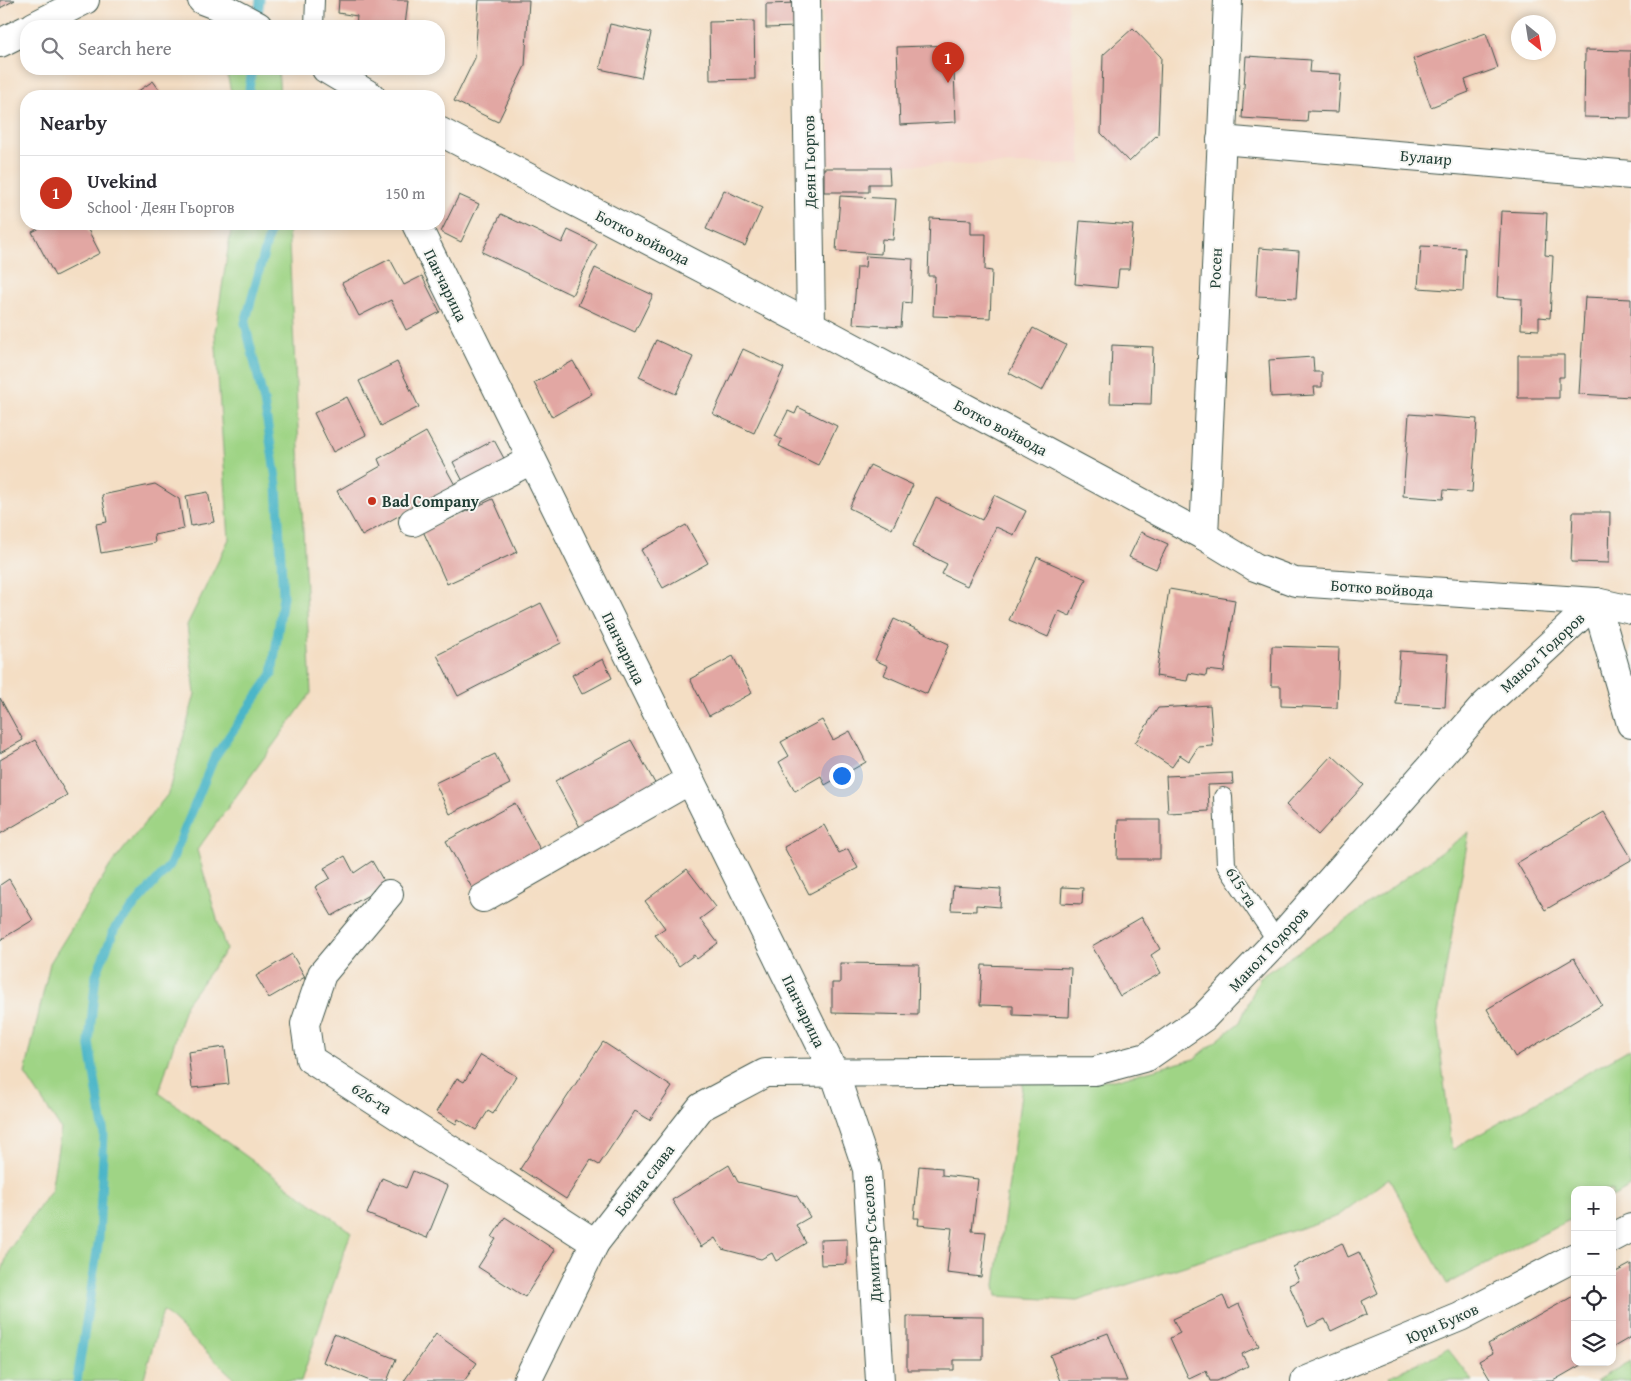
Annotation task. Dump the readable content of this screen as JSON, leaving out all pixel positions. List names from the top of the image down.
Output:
{
  "streets": {
    "street": [
      "Булаир",
      "Деян Гьоргов",
      "Ботко войвода",
      "Росен",
      "Панчарица",
      "Манол Тодоров",
      "626-та",
      "Бойна слава",
      "Димитър Съселов",
      "Юри Буков"
    ],
    "lane": ["615-та"]
  },
  "crossings": [
    ["Булаир", "Росен"],
    ["Деян Гьоргов", "Ботко войвода"],
    ["Ботко войвода", "Росен"],
    ["Ботко войвода", "Манол Тодоров"],
    ["Панчарица", "Манол Тодоров"],
    ["Панчарица", "Бойна слава"],
    ["Панчарица", "Димитър Съселов"],
    ["Манол Тодоров", "615-та"],
    ["Манол Тодоров", "Бойна слава"],
    ["Манол Тодоров", "Димитър Съселов"],
    ["626-та", "Бойна слава"],
    ["Бойна слава", "Димитър Съселов"]
  ],
  "places": ["Bad Company"],
  "north": "bottom right",
  "page": {
    "search": "Search here",
    "pins": "1",
    "heading": "Nearby",
    "list": [
      {
        "mark": "1",
        "name": "Uvekind",
        "note": "School · Деян Гьоргов",
        "value": "150 m"
      }
    ],
    "map_buttons": ["+", "−"]
  }
}
